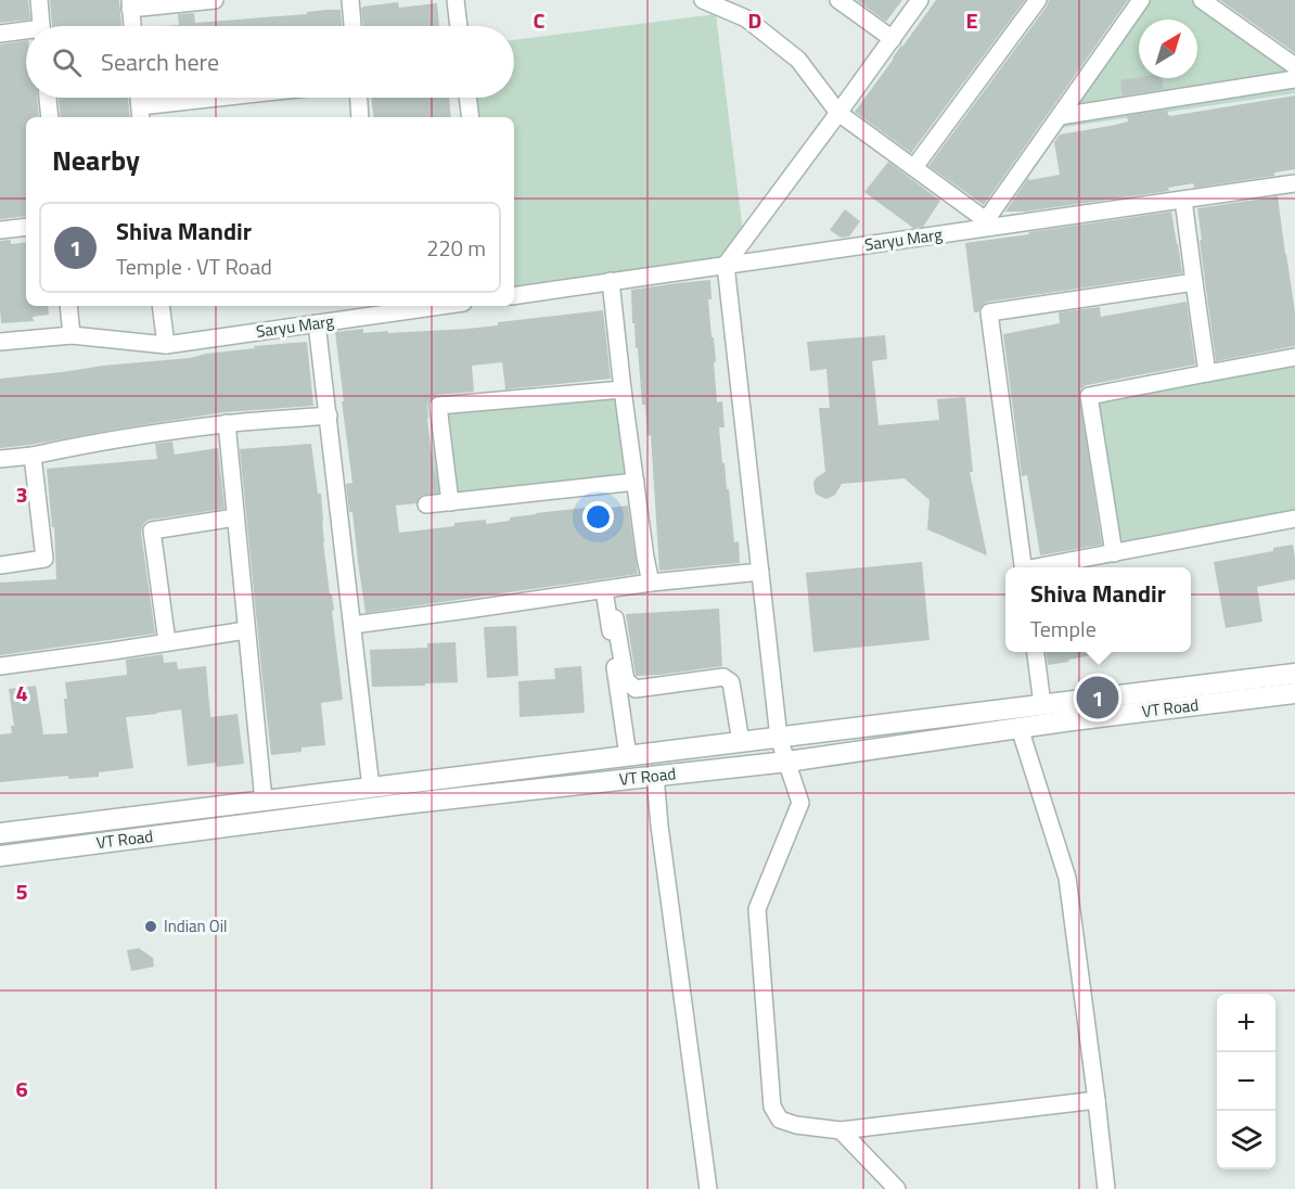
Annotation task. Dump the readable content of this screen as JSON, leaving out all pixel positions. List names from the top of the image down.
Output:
{
  "streets": {
    "street": ["Saryu Marg", "VT Road"]
  },
  "places": ["Indian Oil"],
  "north": "top right",
  "page": {
    "search": "Search here",
    "heading": "Nearby",
    "list": [
      {
        "mark": "1",
        "name": "Shiva Mandir",
        "note": "Temple · VT Road",
        "value": "220 m"
      }
    ],
    "popup": ["Shiva Mandir", "Temple"],
    "pins": "1",
    "map_buttons": ["+", "−"]
  },
  "grid": {
    "columns": ["C", "D", "E"],
    "rows": [
      "3",
      "4",
      "5",
      "6"
    ]
  }
}
